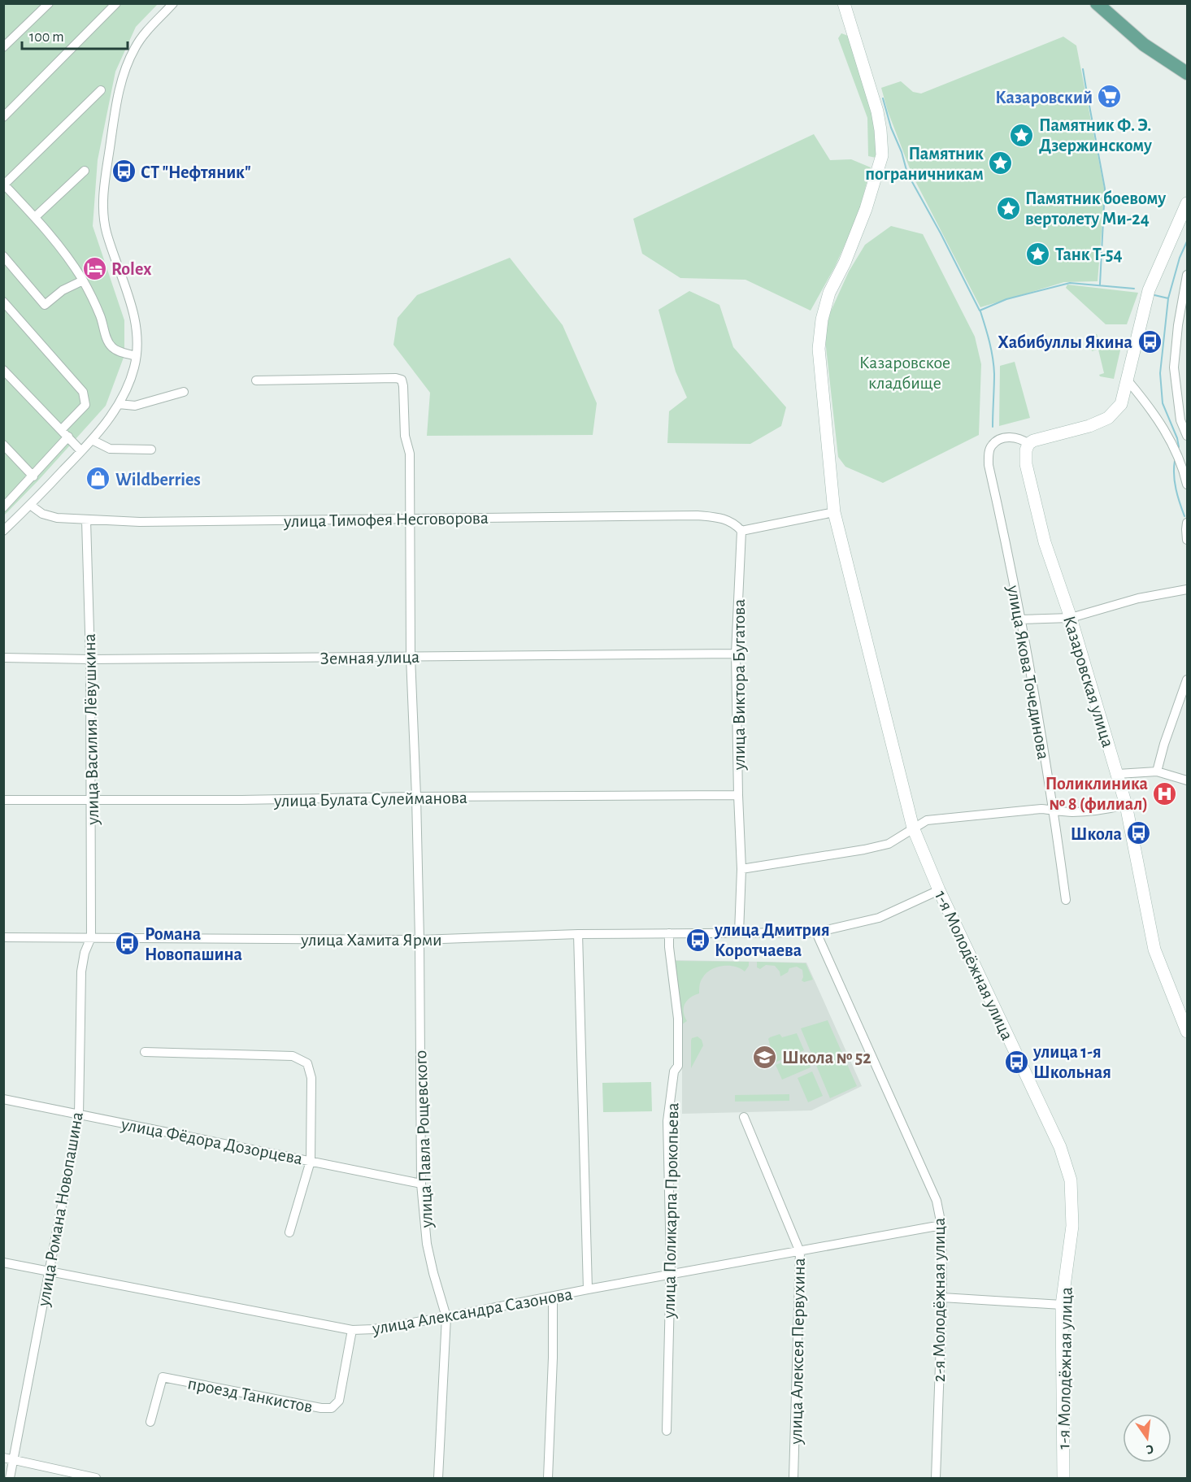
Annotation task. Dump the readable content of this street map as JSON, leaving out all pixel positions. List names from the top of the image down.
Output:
{
  "streets": {
    "street": [
      "улица Тимофея Несговорова",
      "Земная улица",
      "улица Якова Точединова",
      "Казаровская улица",
      "улица Виктора Бугатова",
      "улица Василия Лёвушкина",
      "улица Булата Сулейманова",
      "улица Хамита Ярми",
      "1-я Молодёжная улица",
      "улица Павла Рощевского",
      "улица Фёдора Дозорцева",
      "улица Романа Новопашина",
      "улица Поликарпа Прокопьева",
      "2-я Молодёжная улица",
      "улица Александра Сазонова",
      "улица Алексея Первухина",
      "проезд Танкистов"
    ]
  },
  "crossings": [
    ["улица Тимофея Несговорова", "улица Виктора Бугатова"],
    ["улица Тимофея Несговорова", "улица Василия Лёвушкина"],
    ["улица Тимофея Несговорова", "улица Павла Рощевского"],
    ["Земная улица", "улица Виктора Бугатова"],
    ["Земная улица", "улица Василия Лёвушкина"],
    ["Земная улица", "улица Павла Рощевского"],
    ["улица Якова Точединова", "Казаровская улица"],
    ["улица Виктора Бугатова", "улица Булата Сулейманова"],
    ["улица Виктора Бугатова", "улица Хамита Ярми"],
    ["улица Василия Лёвушкина", "улица Булата Сулейманова"],
    ["улица Василия Лёвушкина", "улица Хамита Ярми"],
    ["улица Василия Лёвушкина", "улица Романа Новопашина"],
    ["улица Булата Сулейманова", "улица Павла Рощевского"],
    ["улица Хамита Ярми", "улица Павла Рощевского"],
    ["улица Хамита Ярми", "улица Романа Новопашина"],
    ["улица Хамита Ярми", "улица Поликарпа Прокопьева"],
    ["улица Павла Рощевского", "улица Фёдора Дозорцева"],
    ["улица Павла Рощевского", "улица Александра Сазонова"],
    ["улица Фёдора Дозорцева", "улица Романа Новопашина"],
    ["улица Романа Новопашина", "улица Александра Сазонова"],
    ["улица Поликарпа Прокопьева", "улица Александра Сазонова"],
    ["2-я Молодёжная улица", "улица Александра Сазонова"],
    ["улица Александра Сазонова", "улица Алексея Первухина"],
    ["улица Александра Сазонова", "проезд Танкистов"]
  ],
  "parks": ["Казаровское кладбище"],
  "places": {
    "supermarket": ["Казаровский"],
    "place": [
      "Памятник Ф. Э. Дзержинскому",
      "Памятник пограничникам",
      "Памятник боевому вертолету Ми-24",
      "Танк Т-54"
    ],
    "bus stop": [
      "СТ \"Нефтяник\"",
      "Хабибуллы Якина",
      "Школа",
      "улица Дмитрия Коротчаева",
      "Романа Новопашина",
      "улица 1-я Школьная"
    ],
    "hotel": ["Rolex"],
    "shop": ["Wildberries"],
    "hospital": ["Поликлиника № 8 (филиал)"],
    "school or university": ["Школа № 52"]
  },
  "scale_bar": "100 m",
  "north": "bottom"
}
